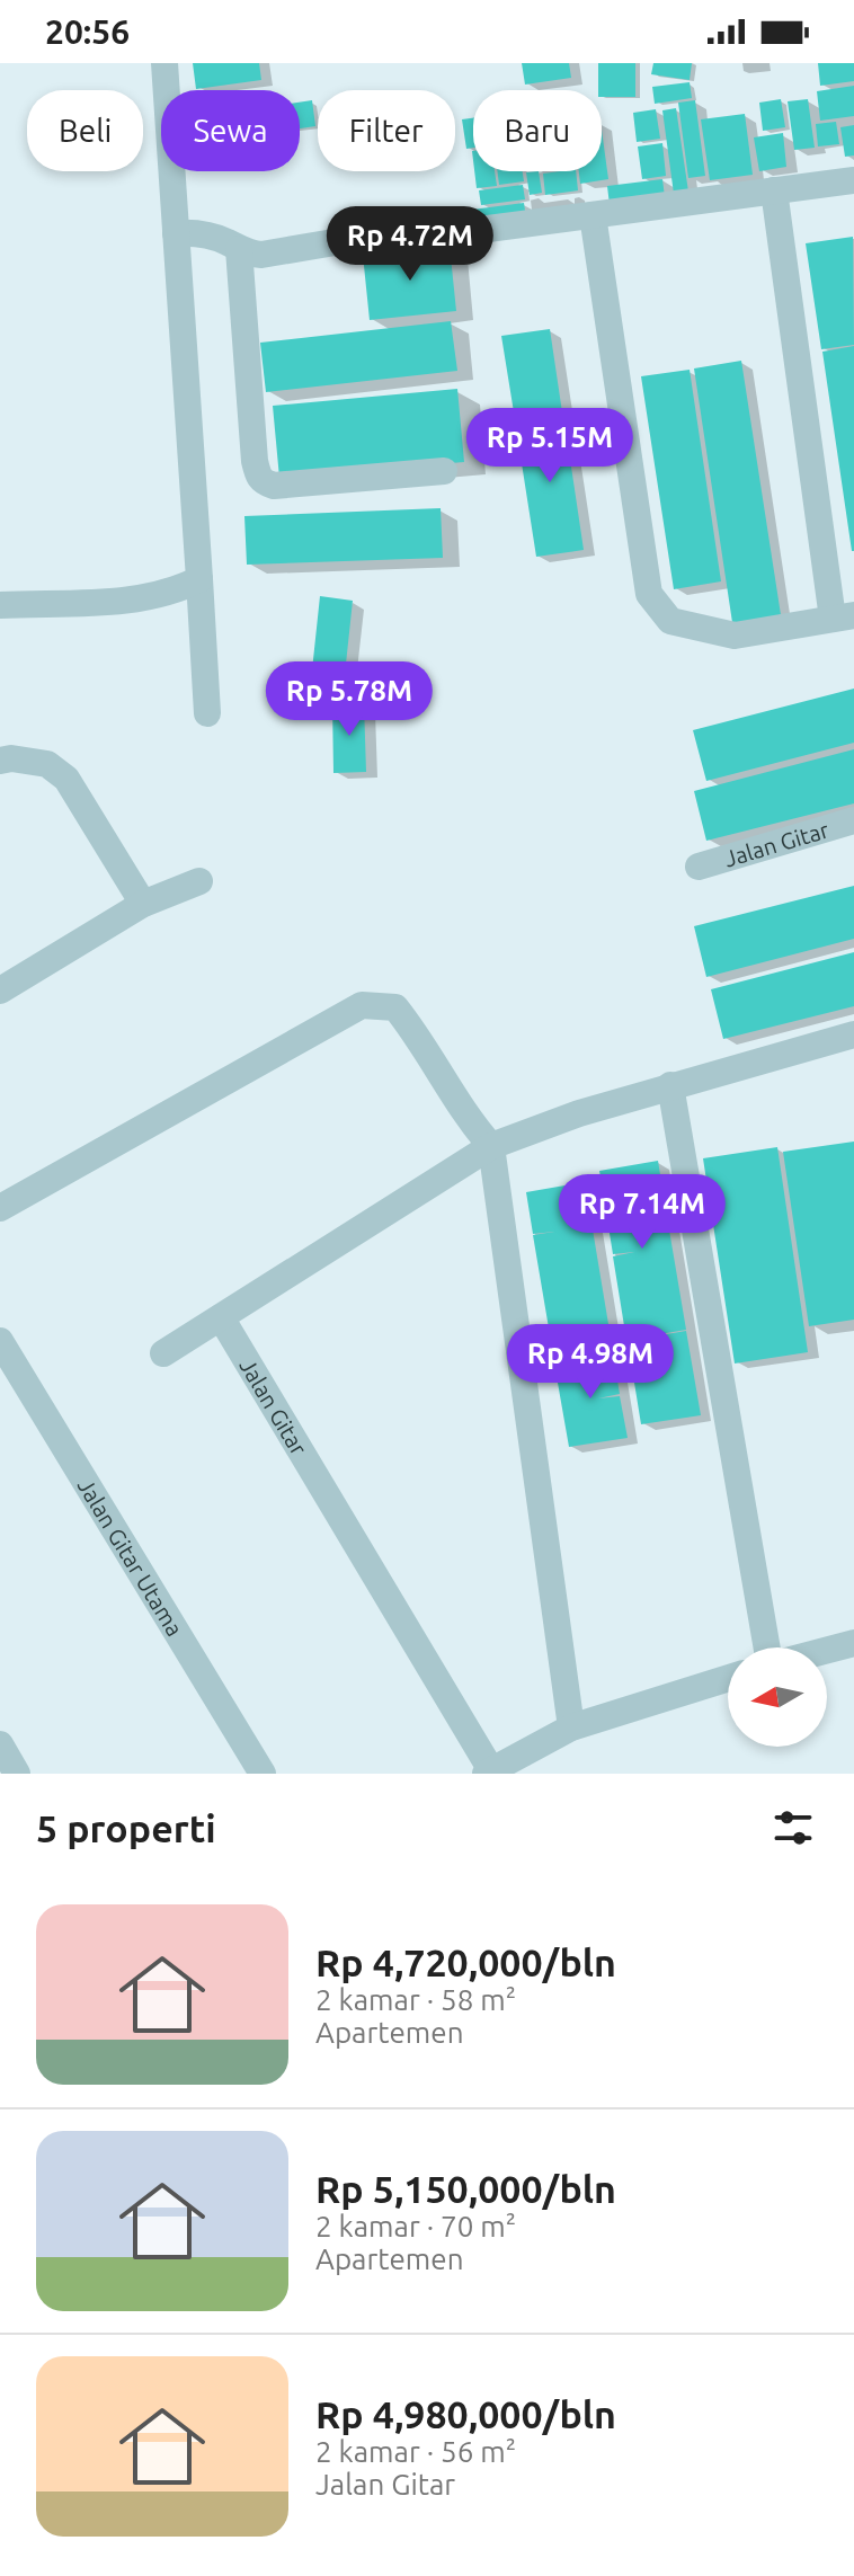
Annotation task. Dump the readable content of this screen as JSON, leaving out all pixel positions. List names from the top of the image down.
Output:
{
  "streets": {
    "street": ["Jalan Gitar", "Jalan Gitar Utama"]
  },
  "north": "left",
  "page": {
    "status": "20:56",
    "chip": [
      "Beli",
      "Sewa",
      "Filter",
      "Baru"
    ],
    "price": [
      "Rp 4.72M",
      "Rp 5.15M",
      "Rp 5.78M",
      "Rp 7.14M",
      "Rp 4.98M"
    ],
    "heading": "5 properti",
    "list": [
      {
        "name": "Rp 4,720,000/bln",
        "note": "2 kamar · 58 m² · Apartemen"
      },
      {
        "name": "Rp 5,150,000/bln",
        "note": "2 kamar · 70 m² · Apartemen"
      },
      {
        "name": "Rp 4,980,000/bln",
        "note": "2 kamar · 56 m² · Jalan Gitar"
      }
    ]
  }
}
